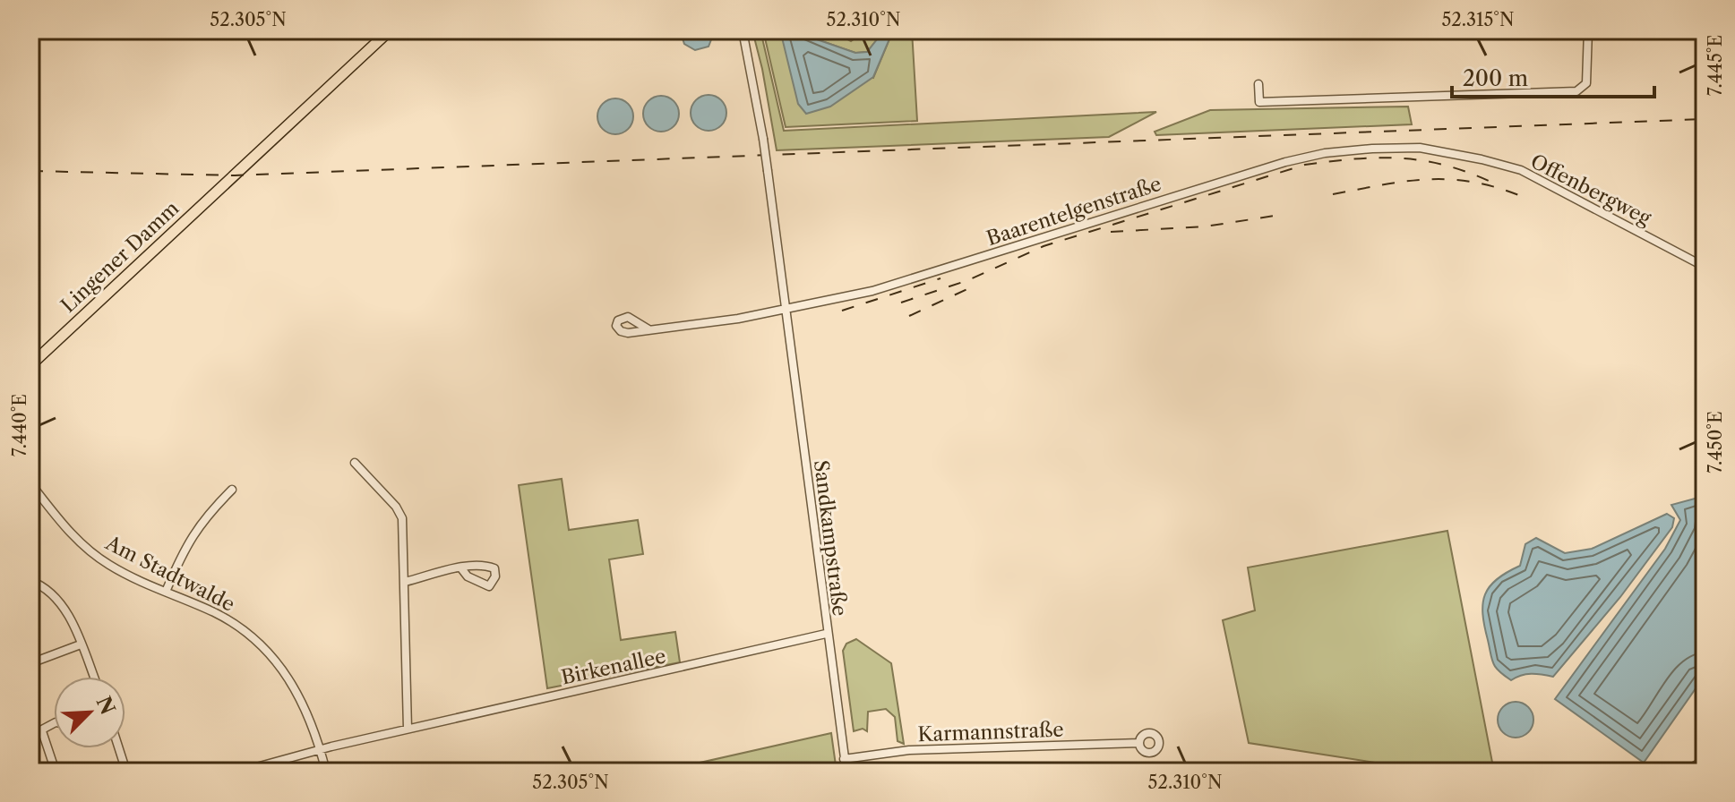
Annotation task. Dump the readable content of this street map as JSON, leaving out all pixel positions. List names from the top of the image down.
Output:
{
  "streets": {
    "main road": ["Lingener Damm"],
    "street": [
      "Offenbergweg",
      "Baarentelgenstraße",
      "Sandkampstraße",
      "Am Stadtwalde",
      "Birkenallee",
      "Karmannstraße"
    ]
  },
  "crossings": [
    ["Offenbergweg", "Baarentelgenstraße"],
    ["Baarentelgenstraße", "Sandkampstraße"],
    ["Sandkampstraße", "Birkenallee"],
    ["Sandkampstraße", "Karmannstraße"],
    ["Am Stadtwalde", "Birkenallee"]
  ],
  "scale_bar": "200 m",
  "north": "top right",
  "coordinates": [
    "52.305°N",
    "52.310°N",
    "52.315°N",
    "7.445°E",
    "7.440°E",
    "7.450°E"
  ]
}
